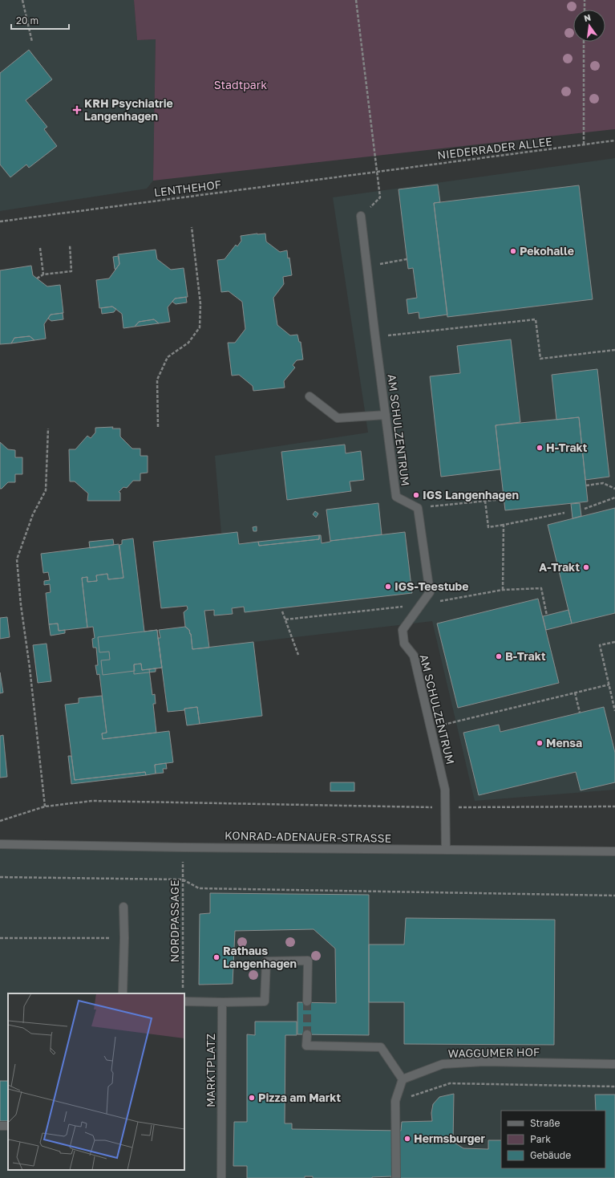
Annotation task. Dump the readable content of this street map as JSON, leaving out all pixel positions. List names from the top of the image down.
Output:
{
  "streets": {
    "street": [
      "AM SCHULZENTRUM",
      "KONRAD-ADENAUER-STRASSE",
      "WAGGUMER HOF",
      "MARKTPLATZ"
    ],
    "path": ["NIEDERRADER ALLEE", "LENTHEHOF", "NORDPASSAGE"]
  },
  "crossings": [
    ["NIEDERRADER ALLEE", "LENTHEHOF"],
    ["AM SCHULZENTRUM", "KONRAD-ADENAUER-STRASSE"],
    ["KONRAD-ADENAUER-STRASSE", "NORDPASSAGE"]
  ],
  "parks": ["Stadtpark"],
  "places": {
    "health": ["KRH Psychiatrie Langenhagen"],
    "other": [
      "Pekohalle",
      "H-Trakt",
      "IGS Langenhagen",
      "A-Trakt",
      "IGS-Teestube",
      "B-Trakt",
      "Mensa",
      "Rathaus Langenhagen",
      "Pizza am Markt",
      "Hermsburger"
    ]
  },
  "legend": ["Straße", "Park", "Gebäude"],
  "scale_bar": "20 m",
  "north": "top"
}
